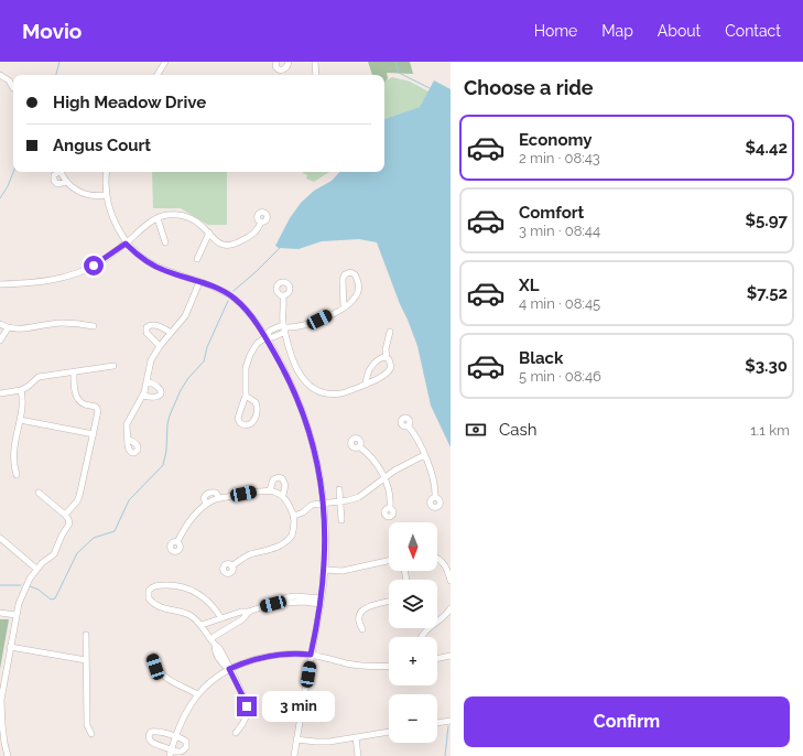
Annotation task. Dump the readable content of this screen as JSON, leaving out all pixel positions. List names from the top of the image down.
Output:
{
  "north": "bottom",
  "page": {
    "header": "Movio",
    "nav": [
      "Home",
      "Map",
      "About",
      "Contact"
    ],
    "heading": "Choose a ride",
    "banner": ["High Meadow Drive", "Angus Court"],
    "list": [
      {
        "name": "Economy",
        "note": "2 min · 08:43",
        "value": "$4.42"
      },
      {
        "name": "Comfort",
        "note": "3 min · 08:44",
        "value": "$5.97"
      },
      {
        "name": "XL",
        "note": "4 min · 08:45",
        "value": "$7.52"
      },
      {
        "name": "Black",
        "note": "5 min · 08:46",
        "value": "$3.30"
      }
    ],
    "pay": ["Cash", "1.1 km"],
    "map_buttons": ["+", "−"],
    "buttons": "Confirm",
    "bubble": "3 min"
  }
}
